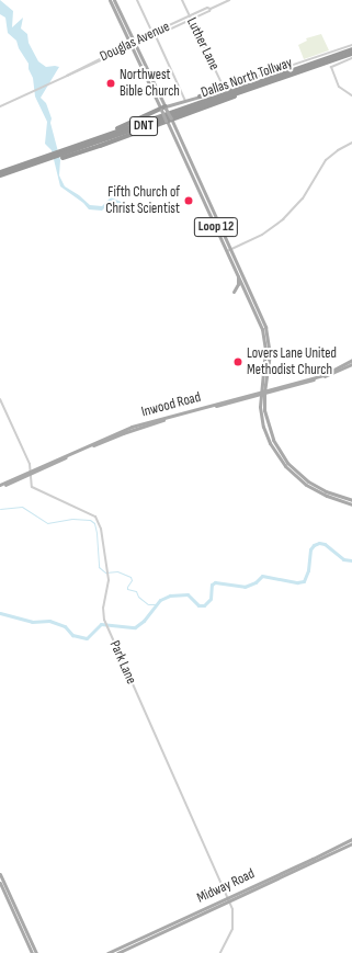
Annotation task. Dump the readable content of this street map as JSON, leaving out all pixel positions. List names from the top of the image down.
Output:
{
  "streets": {
    "highway": ["Dallas North Tollway", "DNT"],
    "main road": ["Loop 12", "Inwood Road", "Midway Road"],
    "street": ["Douglas Avenue", "Luther Lane", "Park Lane"]
  },
  "crossings": [
    ["Douglas Avenue", "Luther Lane"],
    ["Douglas Avenue", "Loop 12"],
    ["Loop 12", "Inwood Road"],
    ["Inwood Road", "Park Lane"],
    ["Park Lane", "Midway Road"]
  ],
  "places": ["Northwest Bible Church", "Fifth Church of Christ Scientist", "Lovers Lane United Methodist Church"]
}
